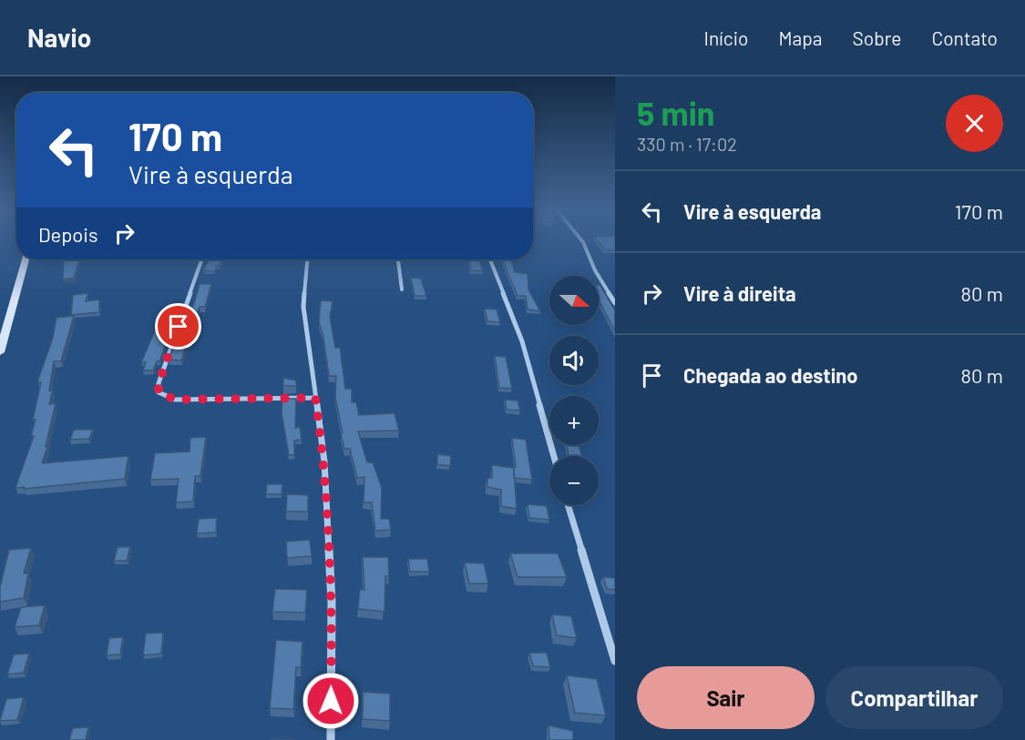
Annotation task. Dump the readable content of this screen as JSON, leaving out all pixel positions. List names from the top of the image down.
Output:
{
  "north": "right",
  "page": {
    "header": "Navio",
    "nav": [
      "Início",
      "Mapa",
      "Sobre",
      "Contato"
    ],
    "heading": ["5 min", "330 m · 17:02"],
    "turn": ["170 m", "Vire à esquerda"],
    "list": [
      {
        "name": "Vire à esquerda",
        "value": "170 m"
      },
      {
        "name": "Vire à direita",
        "value": "80 m"
      },
      {
        "name": "Chegada ao destino",
        "value": "80 m"
      }
    ],
    "then": "Depois",
    "map_buttons": ["+", "−"],
    "buttons": ["Sair", "Compartilhar"]
  }
}
